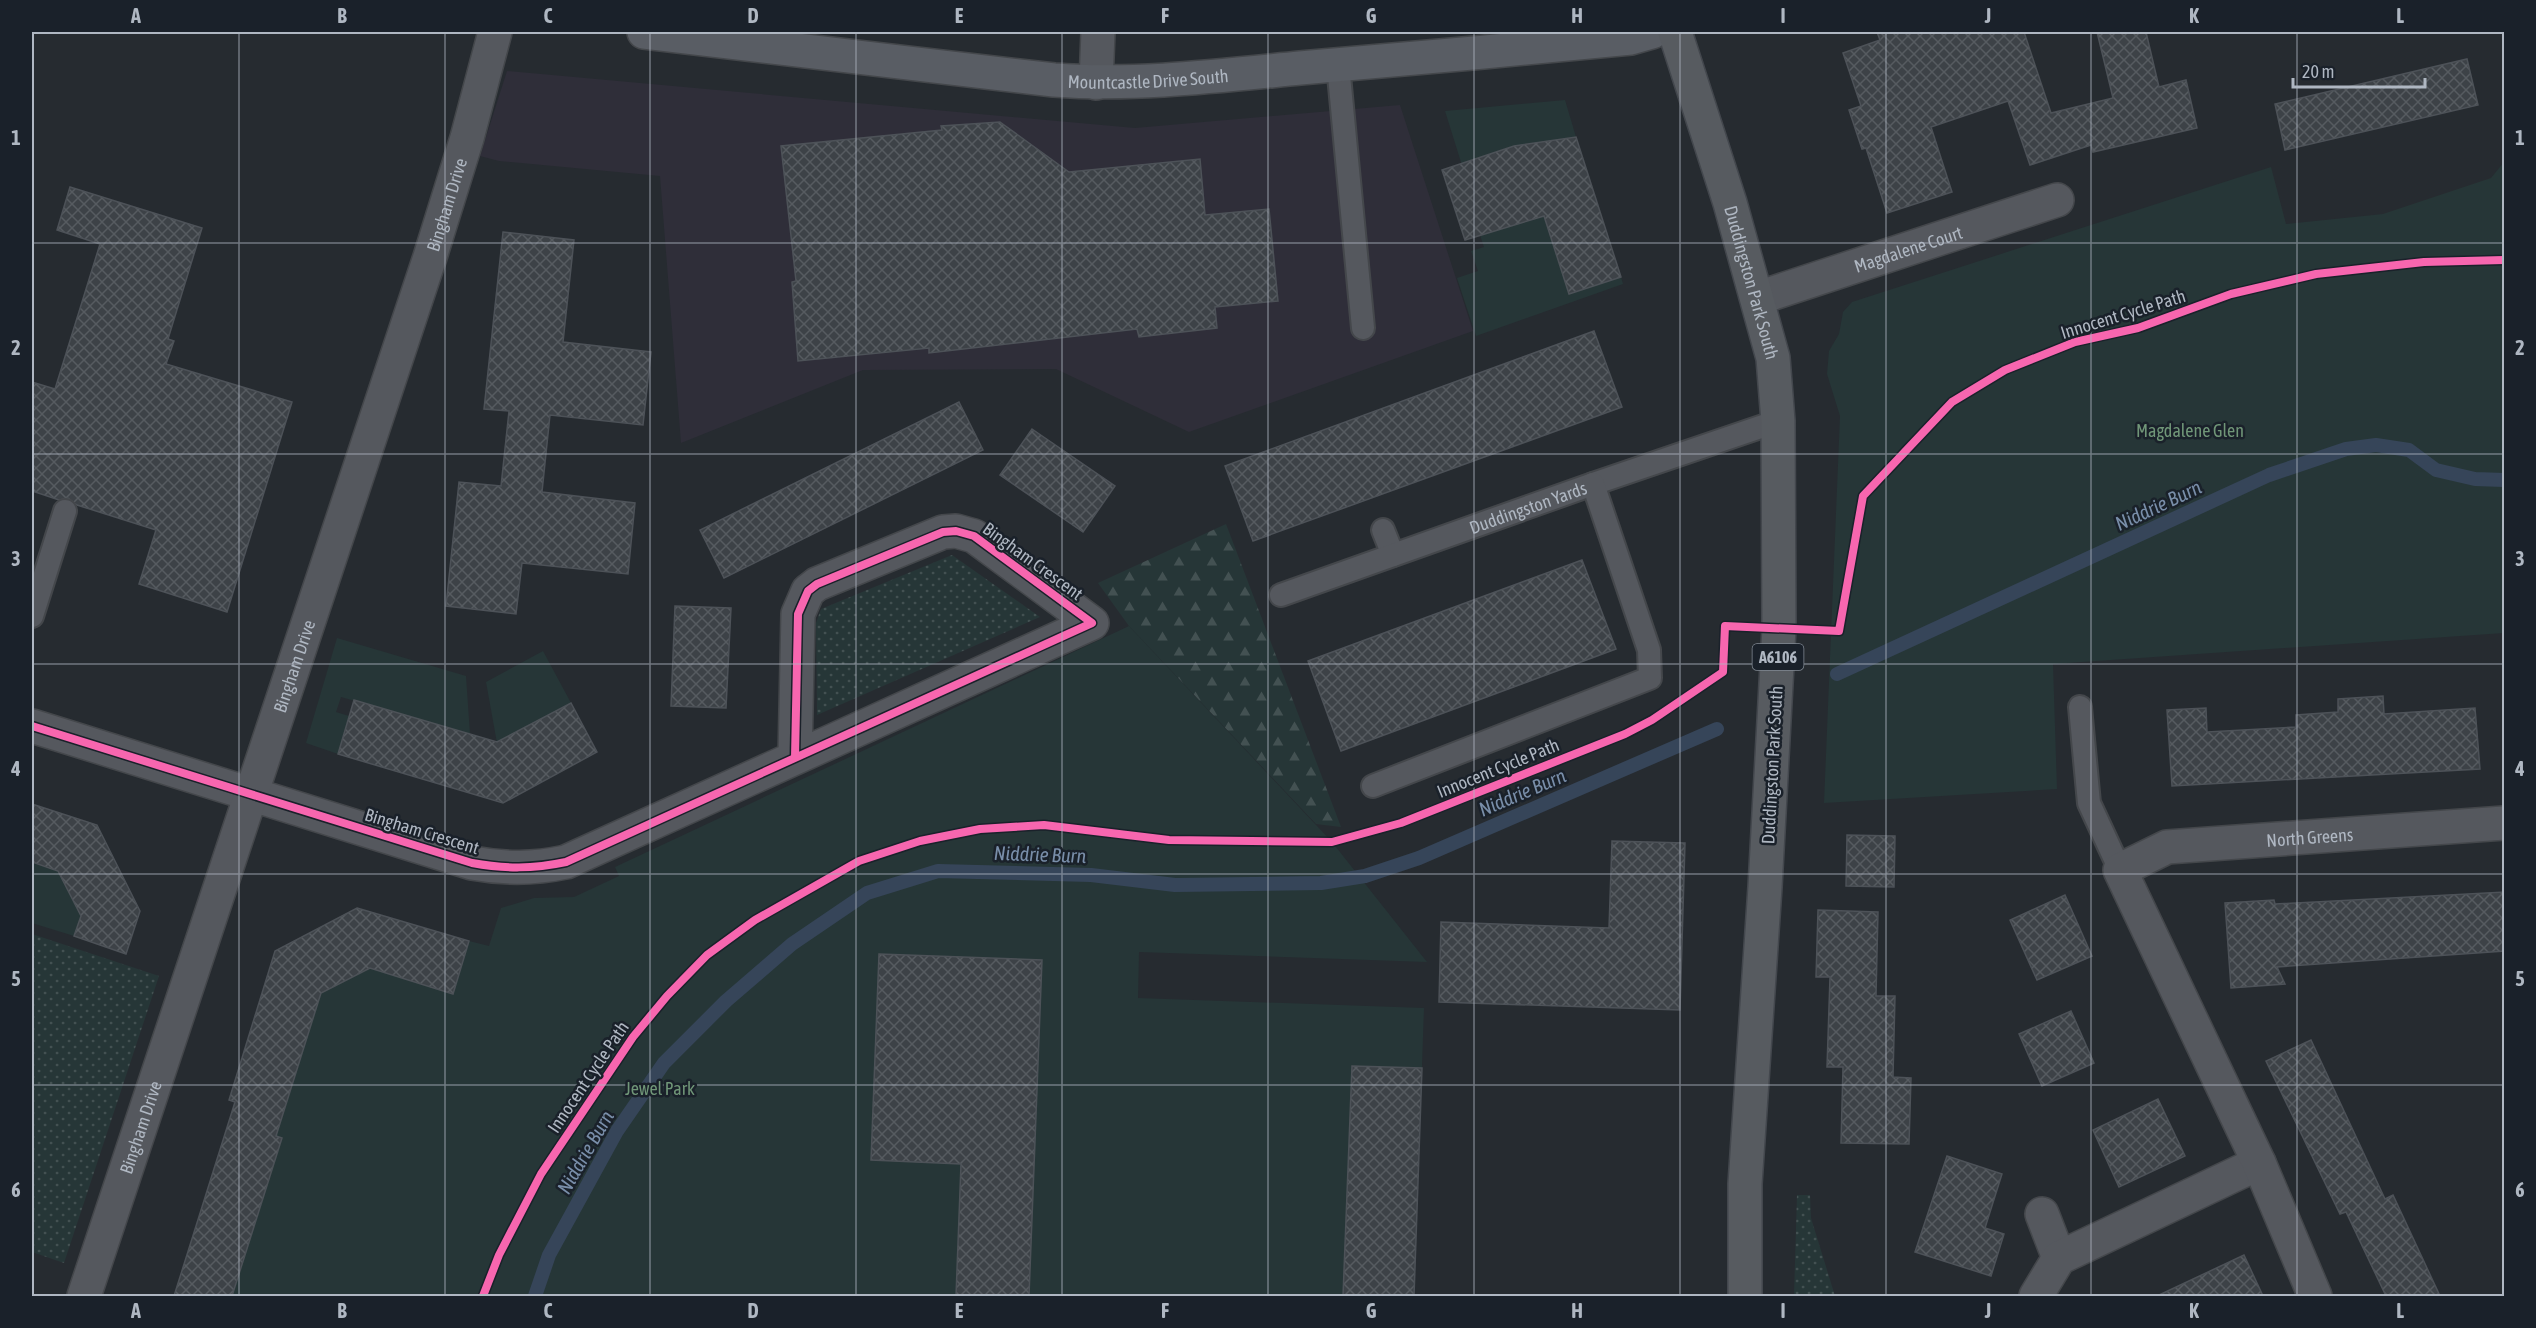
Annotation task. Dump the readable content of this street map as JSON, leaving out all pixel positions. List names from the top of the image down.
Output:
{
  "streets": {
    "main road": ["Duddingston Park South", "A6106"],
    "street": [
      "Mountcastle Drive South",
      "Bingham Drive",
      "Magdalene Court",
      "Bingham Crescent",
      "North Greens"
    ],
    "lane": ["Duddingston Yards"],
    "cycle path": ["Innocent Cycle Path"]
  },
  "crossings": [
    ["Bingham Drive", "Bingham Crescent"],
    ["Magdalene Court", "Duddingston Park South"],
    ["Duddingston Park South", "Duddingston Yards"]
  ],
  "water": ["Niddrie Burn"],
  "parks": ["Magdalene Glen", "Jewel Park"],
  "scale_bar": "20 m",
  "grid": {
    "columns": [
      "A",
      "B",
      "C",
      "D",
      "E",
      "F",
      "G",
      "H",
      "I",
      "J",
      "K",
      "L"
    ],
    "rows": [
      "1",
      "2",
      "3",
      "4",
      "5",
      "6"
    ]
  }
}
